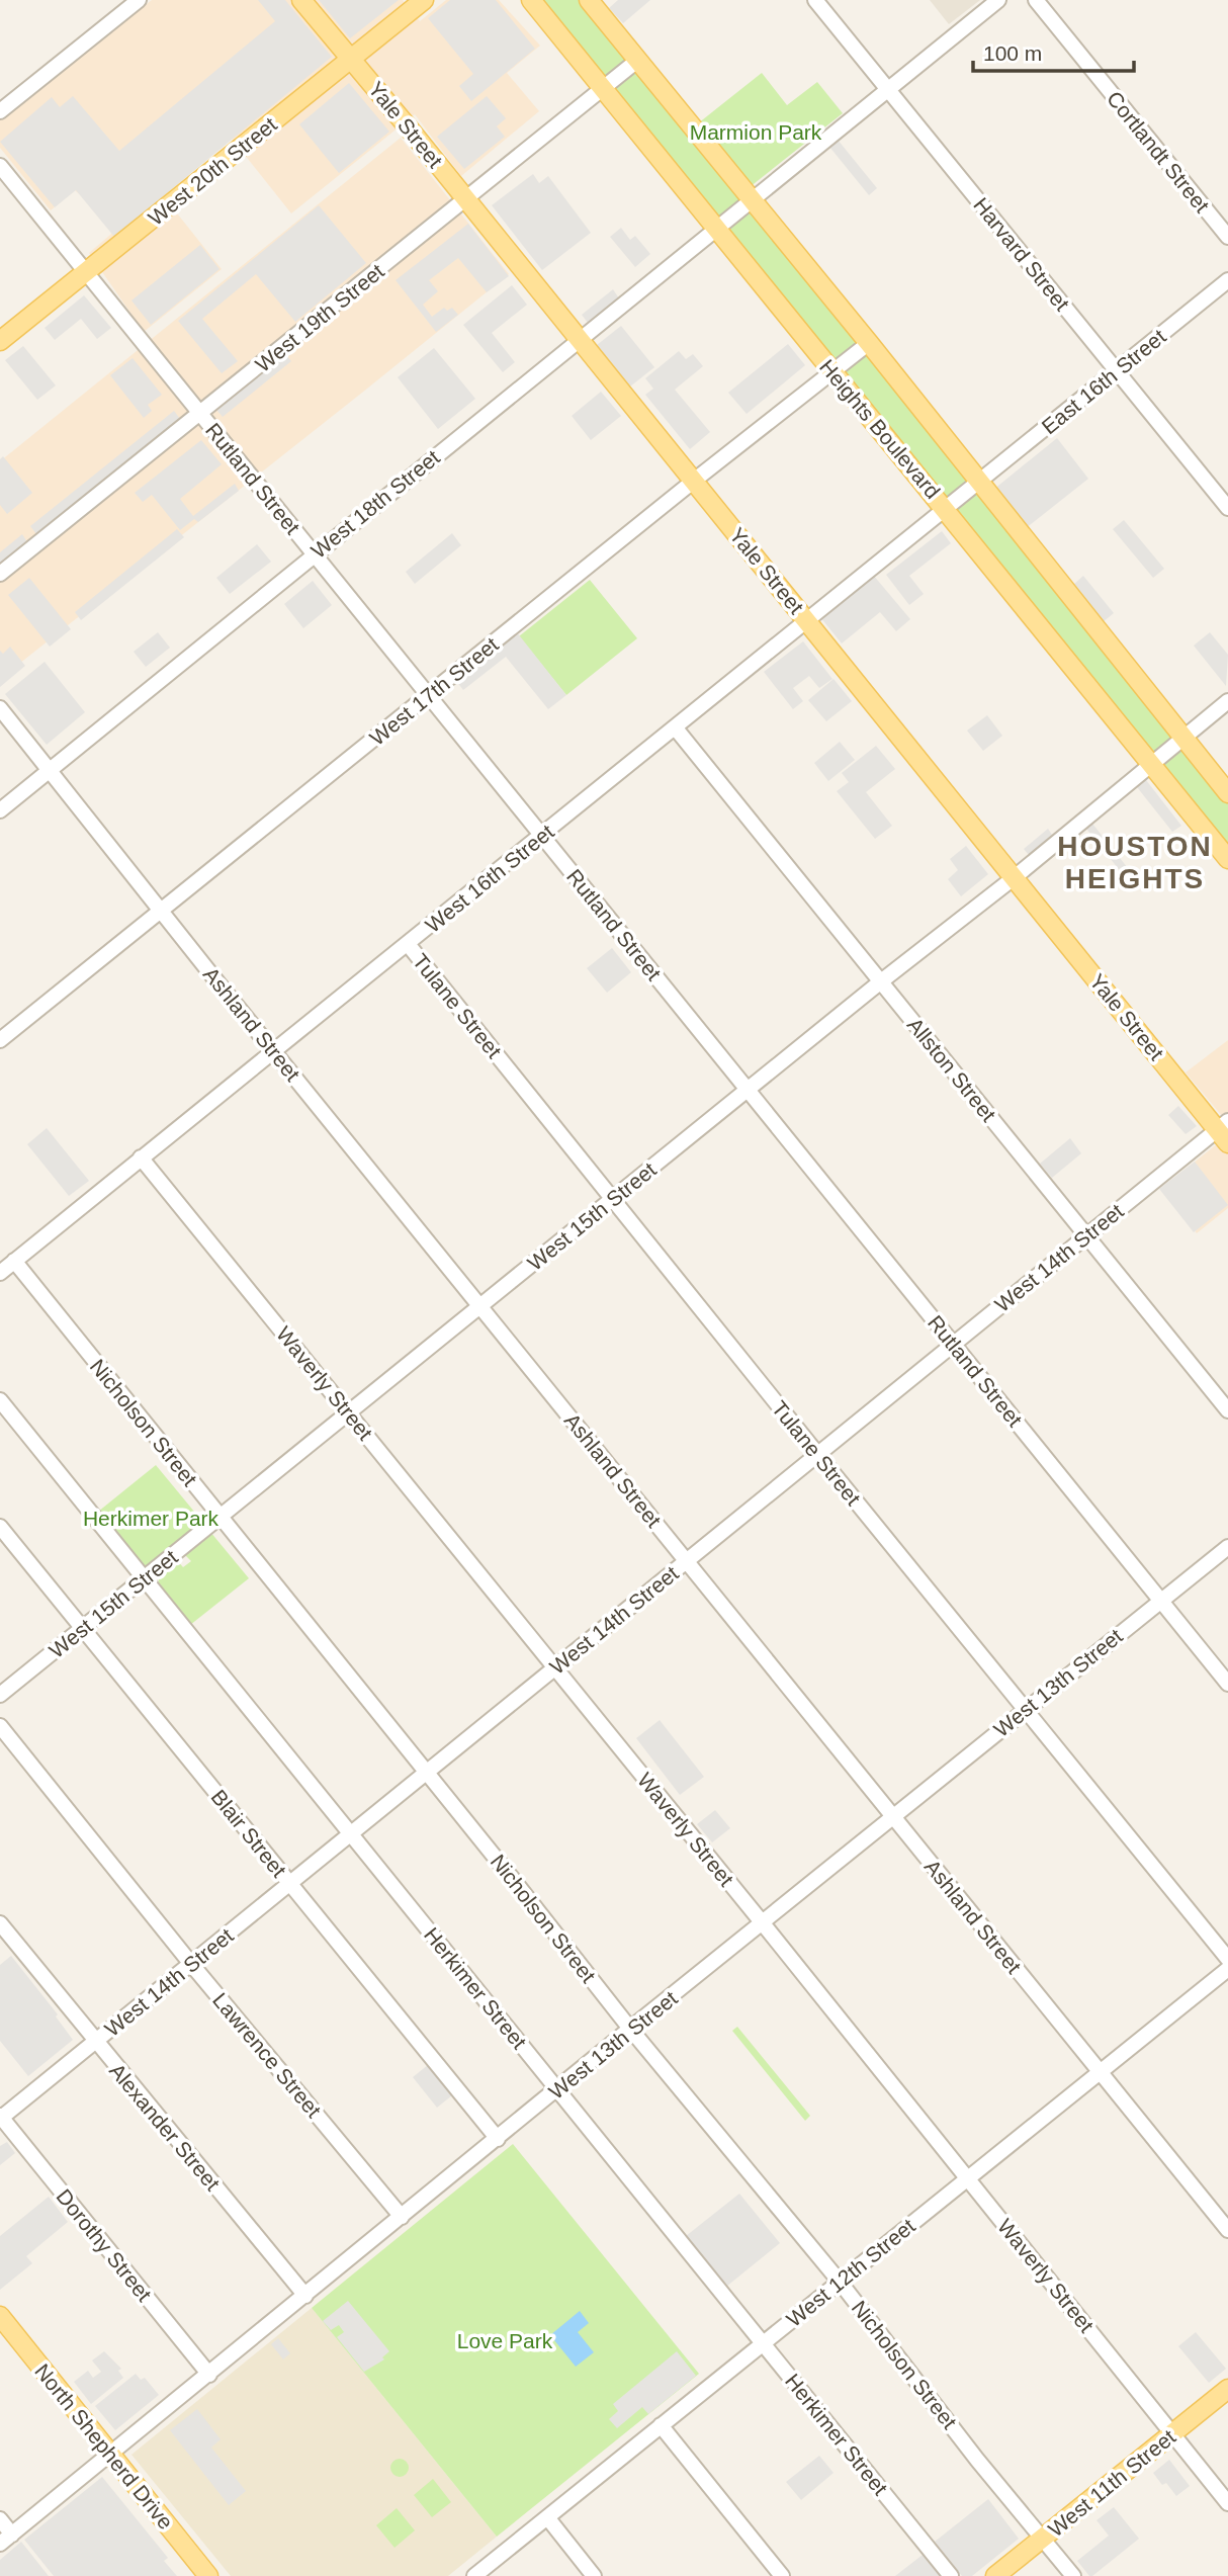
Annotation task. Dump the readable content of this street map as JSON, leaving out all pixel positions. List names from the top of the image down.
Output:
{
  "streets": {
    "main road": [
      "Yale Street",
      "West 20th Street",
      "Heights Boulevard",
      "North Shepherd Drive",
      "West 11th Street"
    ],
    "street": [
      "Cortlandt Street",
      "Harvard Street",
      "West 19th Street",
      "East 16th Street",
      "Rutland Street",
      "West 18th Street",
      "West 17th Street",
      "West 16th Street",
      "Tulane Street",
      "Ashland Street",
      "Allston Street",
      "West 15th Street",
      "West 14th Street",
      "Waverly Street",
      "Nicholson Street",
      "West 13th Street",
      "Blair Street",
      "Herkimer Street",
      "Lawrence Street",
      "Alexander Street",
      "Dorothy Street",
      "West 12th Street"
    ]
  },
  "crossings": [
    ["Yale Street", "West 20th Street"],
    ["Yale Street", "West 19th Street"],
    ["Yale Street", "West 18th Street"],
    ["Yale Street", "West 17th Street"],
    ["Yale Street", "West 16th Street"],
    ["Yale Street", "West 15th Street"],
    ["Yale Street", "West 14th Street"],
    ["West 20th Street", "Rutland Street"],
    ["Harvard Street", "East 16th Street"],
    ["Harvard Street", "West 18th Street"],
    ["West 19th Street", "Heights Boulevard"],
    ["West 19th Street", "Rutland Street"],
    ["East 16th Street", "Heights Boulevard"],
    ["East 16th Street", "West 16th Street"],
    ["Heights Boulevard", "West 18th Street"],
    ["Heights Boulevard", "West 17th Street"],
    ["Heights Boulevard", "West 16th Street"],
    ["Heights Boulevard", "West 15th Street"],
    ["Rutland Street", "West 18th Street"],
    ["Rutland Street", "West 17th Street"],
    ["Rutland Street", "West 16th Street"],
    ["Rutland Street", "West 15th Street"],
    ["Rutland Street", "West 14th Street"],
    ["Rutland Street", "West 13th Street"],
    ["West 18th Street", "Ashland Street"],
    ["West 17th Street", "Ashland Street"],
    ["West 16th Street", "Tulane Street"],
    ["West 16th Street", "Ashland Street"],
    ["West 16th Street", "Allston Street"],
    ["West 16th Street", "Waverly Street"],
    ["West 16th Street", "Nicholson Street"],
    ["Tulane Street", "West 15th Street"],
    ["Tulane Street", "West 14th Street"],
    ["Tulane Street", "West 13th Street"],
    ["Ashland Street", "West 15th Street"],
    ["Ashland Street", "West 14th Street"],
    ["Ashland Street", "West 13th Street"],
    ["Ashland Street", "West 12th Street"],
    ["Allston Street", "West 15th Street"],
    ["Allston Street", "West 14th Street"],
    ["West 15th Street", "Waverly Street"],
    ["West 15th Street", "Nicholson Street"],
    ["West 15th Street", "Blair Street"],
    ["West 15th Street", "Herkimer Street"],
    ["West 14th Street", "Waverly Street"],
    ["West 14th Street", "Nicholson Street"],
    ["West 14th Street", "Blair Street"],
    ["West 14th Street", "Herkimer Street"],
    ["West 14th Street", "Lawrence Street"],
    ["West 14th Street", "Alexander Street"],
    ["West 14th Street", "Dorothy Street"],
    ["Waverly Street", "West 13th Street"],
    ["Waverly Street", "West 12th Street"],
    ["Waverly Street", "West 11th Street"],
    ["Nicholson Street", "West 13th Street"],
    ["Nicholson Street", "West 12th Street"],
    ["Nicholson Street", "West 11th Street"],
    ["West 13th Street", "Blair Street"],
    ["West 13th Street", "Herkimer Street"],
    ["West 13th Street", "Lawrence Street"],
    ["West 13th Street", "Alexander Street"],
    ["West 13th Street", "Dorothy Street"],
    ["West 13th Street", "North Shepherd Drive"],
    ["Herkimer Street", "West 12th Street"]
  ],
  "districts": ["HOUSTON HEIGHTS"],
  "parks": ["Marmion Park", "Herkimer Park", "Love Park"],
  "scale_bar": "100 m"
}
